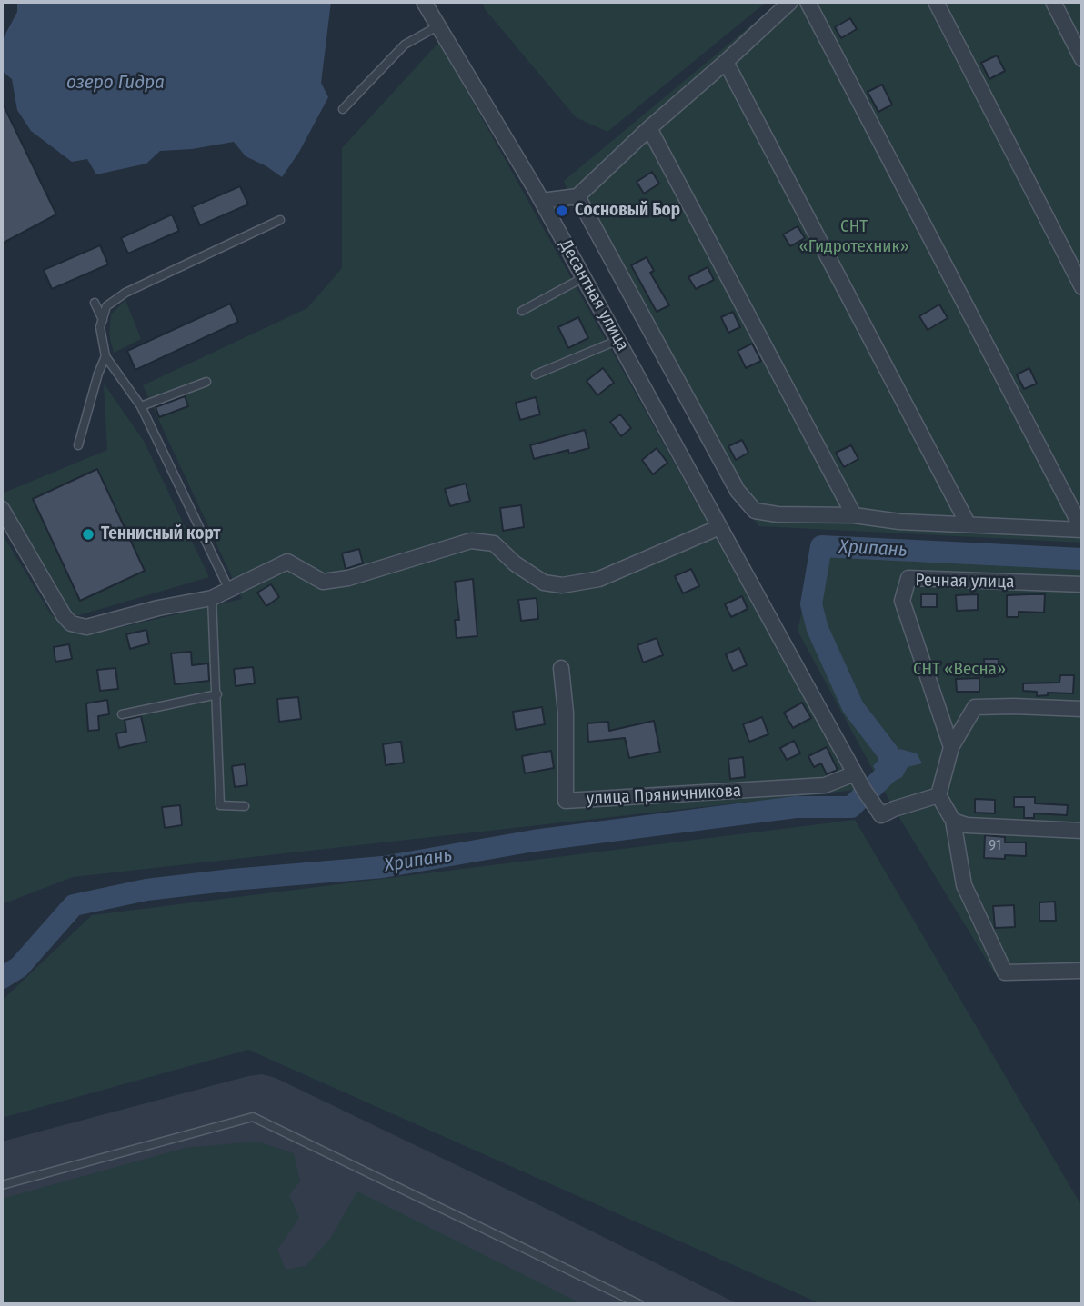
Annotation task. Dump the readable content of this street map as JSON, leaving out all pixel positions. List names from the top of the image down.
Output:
{
  "streets": {
    "street": ["Десантная улица", "Речная улица", "улица Пряничникова"]
  },
  "crossings": [
    ["Десантная улица", "улица Пряничникова"]
  ],
  "water": ["озеро Гидра", "Хрипань"],
  "parks": ["СНТ «Гидротехник»", "СНТ «Весна»"],
  "places": ["Сосновый Бор", "Теннисный корт"],
  "house_numbers": ["91"]
}
